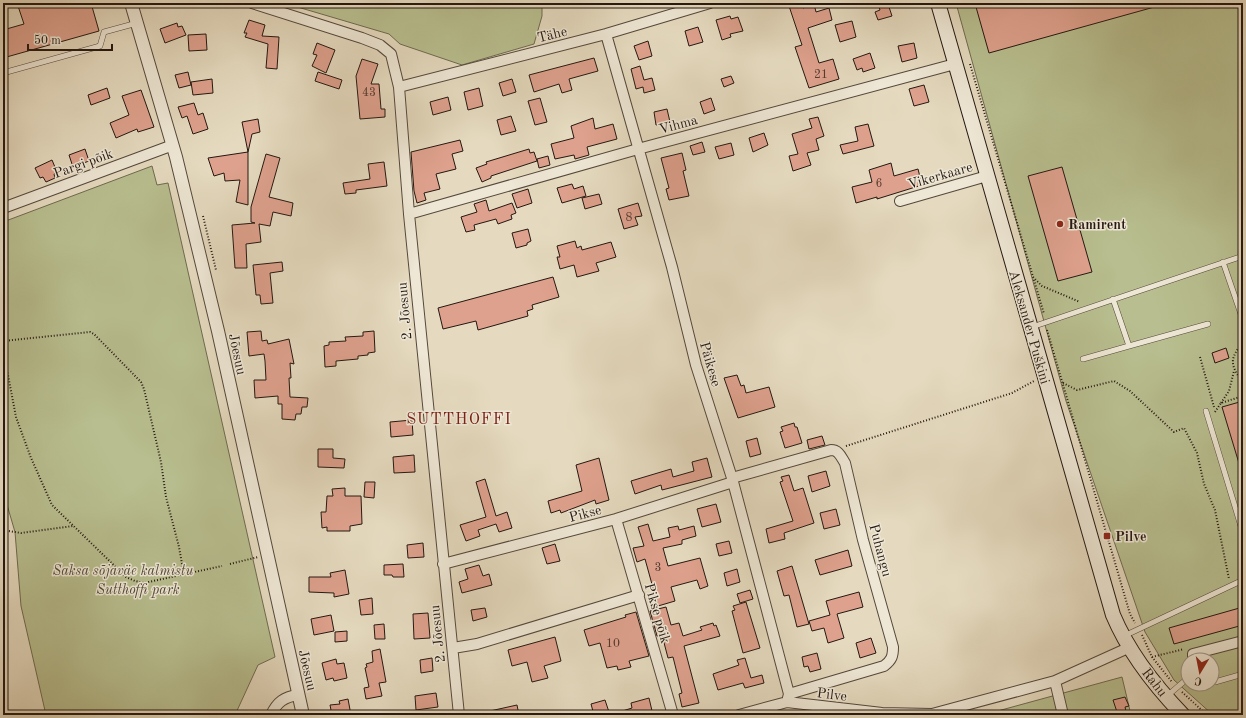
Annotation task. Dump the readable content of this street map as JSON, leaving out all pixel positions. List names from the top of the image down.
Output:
{
  "streets": {
    "main road": ["Aleksander Puškini", "Rahu"],
    "street": [
      "Tähe",
      "Vihma",
      "Pargi põik",
      "Vikerkaare",
      "2. Jõesuu",
      "Jõesuu",
      "Päikese",
      "Pikse",
      "Puhangu",
      "Pikse põik",
      "Pilve"
    ]
  },
  "crossings": [
    ["Tähe", "2. Jõesuu"],
    ["Tähe", "Päikese"],
    ["Vihma", "2. Jõesuu"],
    ["Vihma", "Aleksander Puškini"],
    ["Vihma", "Päikese"],
    ["Pargi põik", "Jõesuu"],
    ["Vikerkaare", "Aleksander Puškini"],
    ["2. Jõesuu", "Pikse"],
    ["Aleksander Puškini", "Rahu"],
    ["Aleksander Puškini", "Pilve"],
    ["Päikese", "Pikse"],
    ["Päikese", "Puhangu"],
    ["Päikese", "Pilve"],
    ["Pikse", "Puhangu"],
    ["Pikse", "Pikse põik"],
    ["Puhangu", "Pilve"],
    ["Rahu", "Pilve"]
  ],
  "districts": ["SUTTHOFFI"],
  "parks": ["Saksa sõjaväe kalmistu", "Sutthoffi park"],
  "places": {
    "other": ["Ramirent"],
    "transit": ["Pilve"]
  },
  "house_numbers": [
    "21",
    "43",
    "6",
    "8",
    "3",
    "10"
  ],
  "scale_bar": "50 m",
  "north": "bottom"
}
